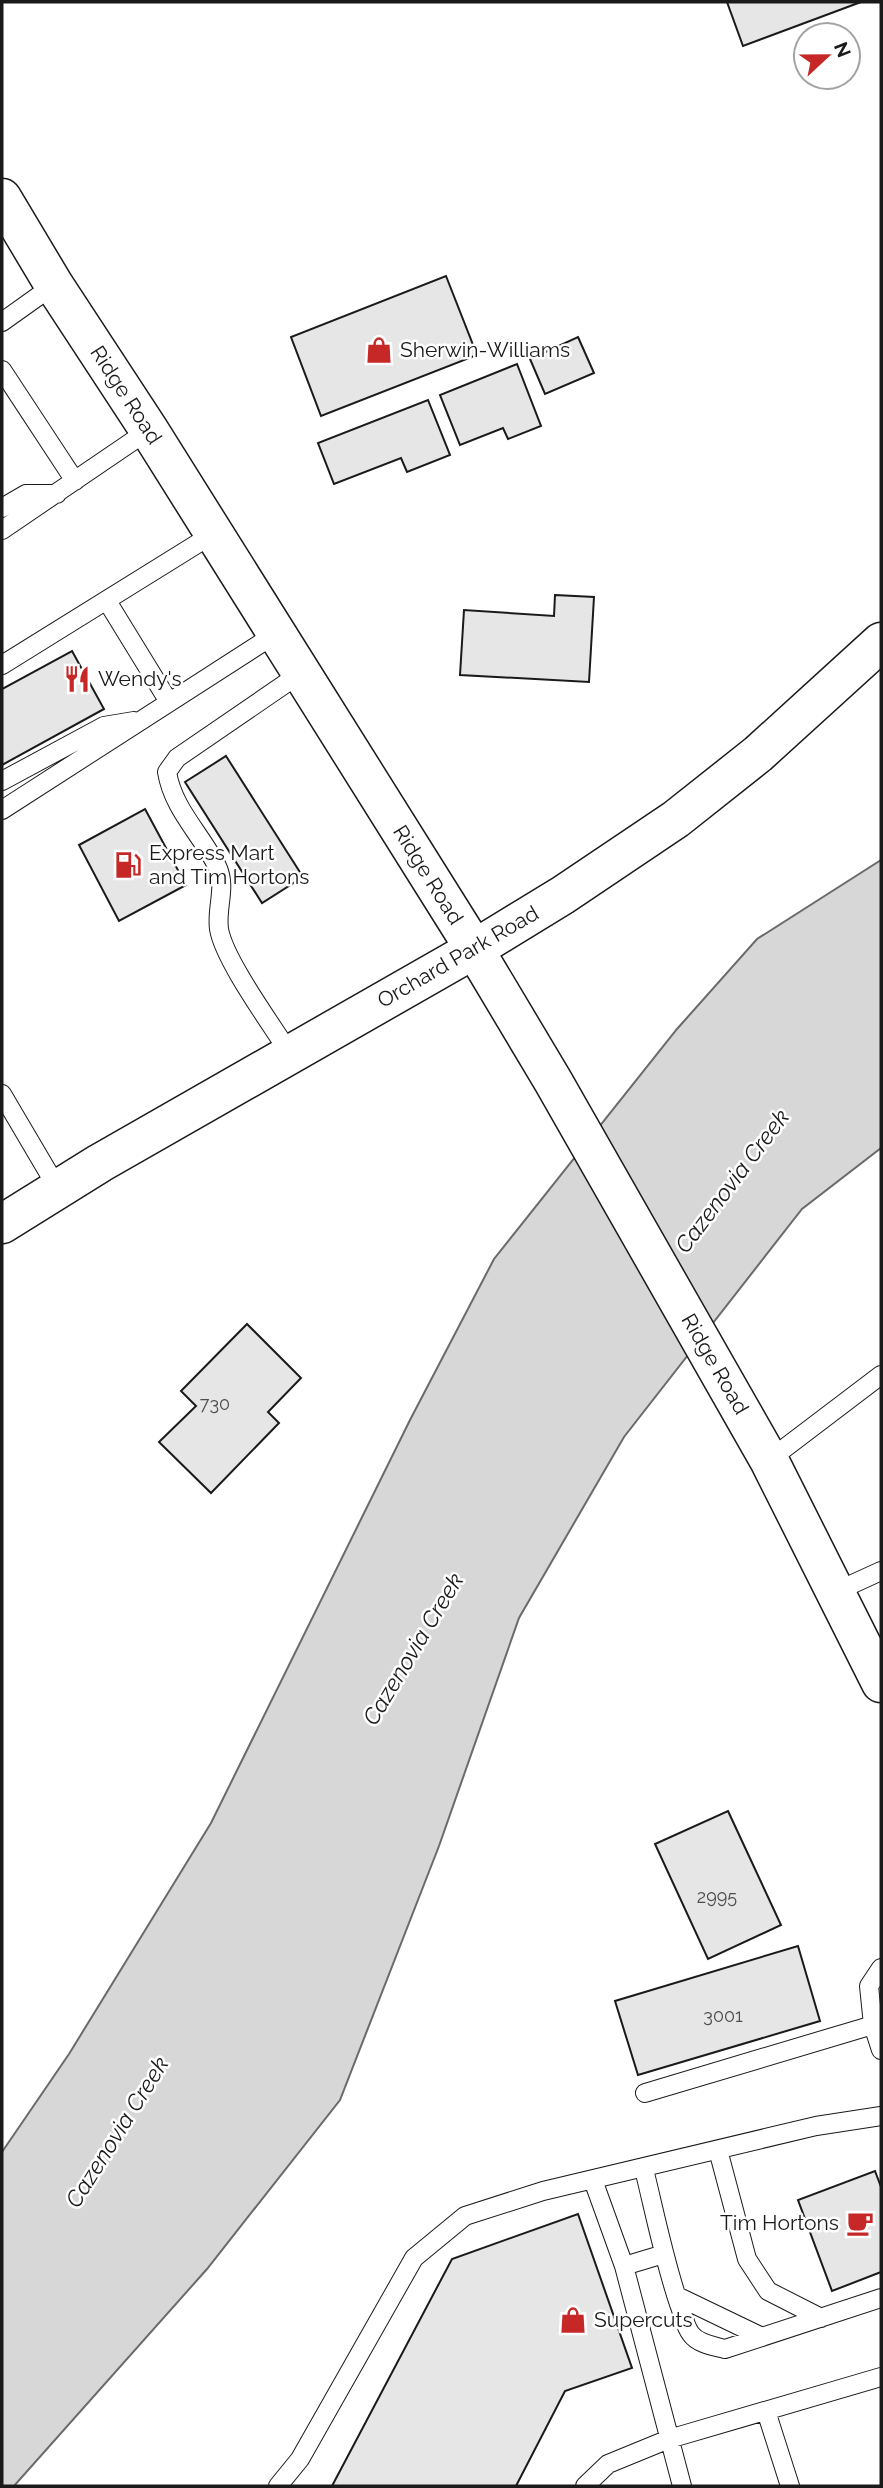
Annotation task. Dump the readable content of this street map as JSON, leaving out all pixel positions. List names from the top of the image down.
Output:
{
  "streets": {
    "street": ["Ridge Road", "Orchard Park Road"]
  },
  "crossings": [
    ["Ridge Road", "Orchard Park Road"]
  ],
  "water": ["Cazenovia Creek"],
  "places": {
    "shop": ["Sherwin-Williams", "Supercuts"],
    "restaurant": ["Wendy's"],
    "fuel station": ["Express Mart and Tim Hortons"],
    "cafe": ["Tim Hortons"]
  },
  "house_numbers": ["730", "2995", "3001"],
  "north": "right"
}
